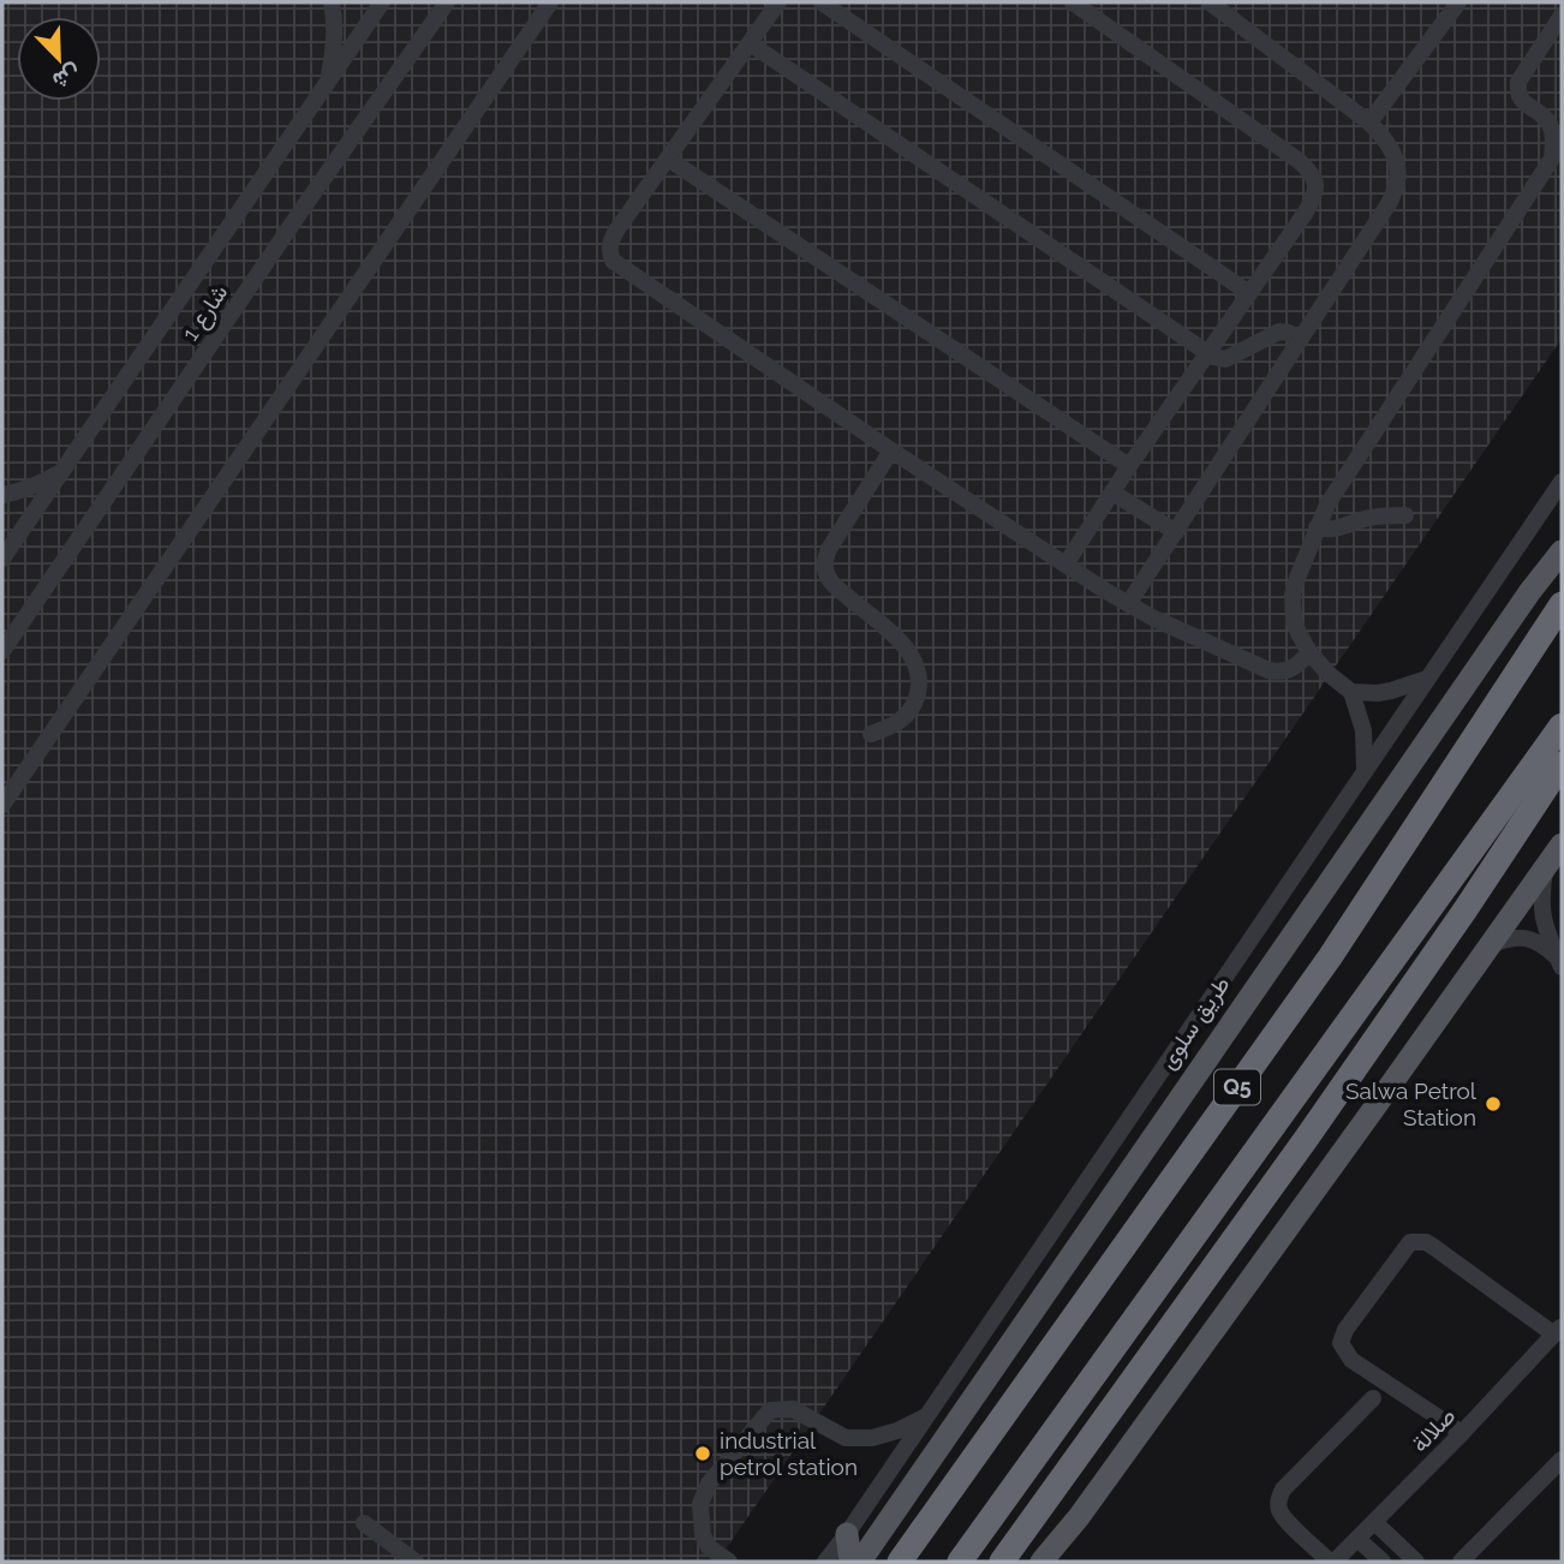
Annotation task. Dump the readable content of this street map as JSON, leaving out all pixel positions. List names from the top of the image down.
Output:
{
  "streets": {
    "highway": ["Q5"],
    "main road": ["طريق سلوى"],
    "street": ["شارع 1", "صلالة"]
  },
  "places": ["Salwa Petrol Station", "industrial petrol station"],
  "north": "bottom right"
}
